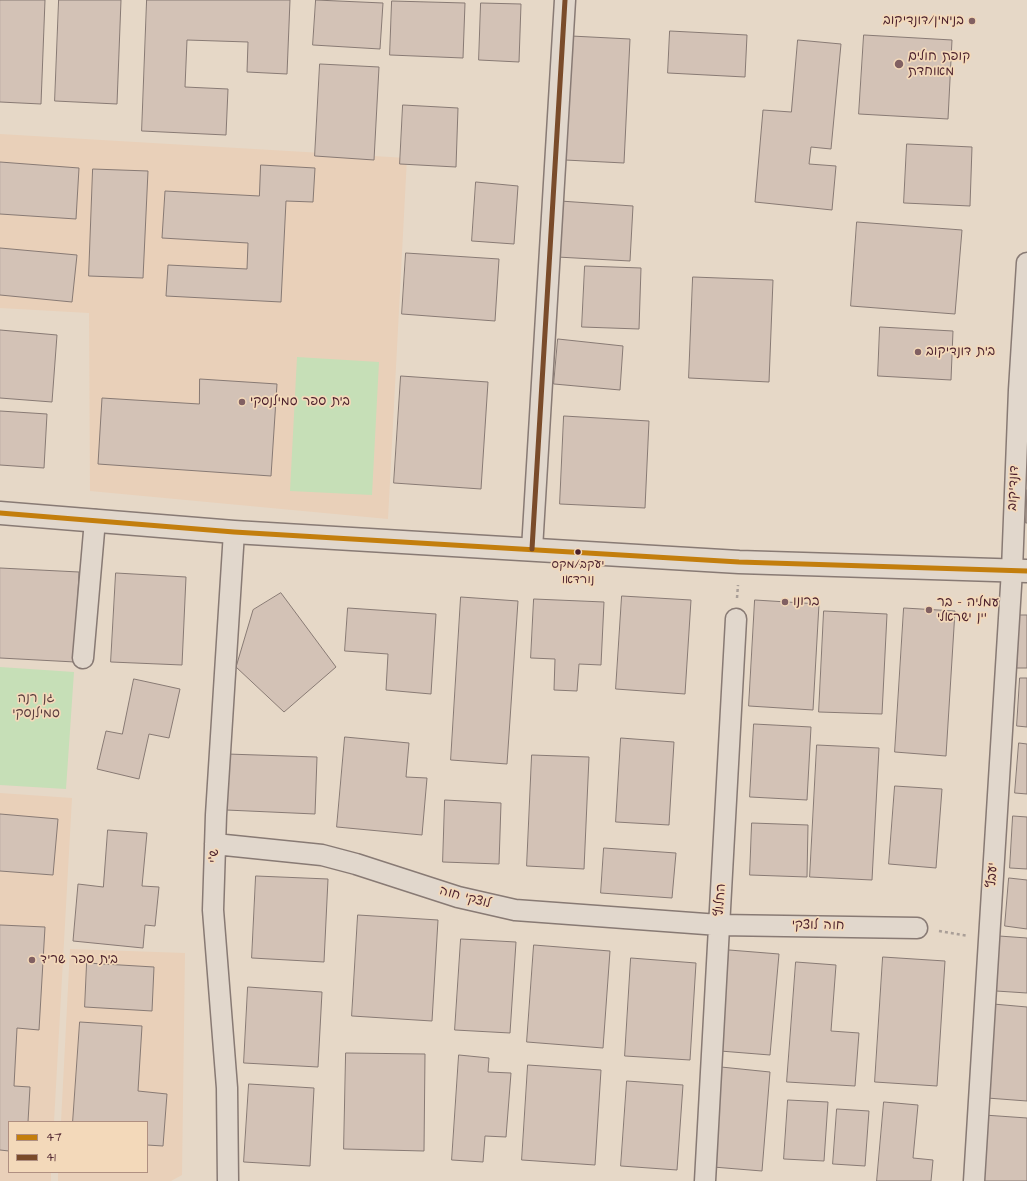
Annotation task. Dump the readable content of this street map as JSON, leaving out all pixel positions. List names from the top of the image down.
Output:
{
  "streets": {
    "street": [
      "דונדיקוב",
      "ש\"י",
      "יעבץ",
      "לוצקי חוה",
      "החלוץ",
      "חוה לוצקי"
    ]
  },
  "crossings": [
    ["דונדיקוב", "יעבץ"],
    ["ש\"י", "לוצקי חוה"],
    ["לוצקי חוה", "החלוץ"],
    ["לוצקי חוה", "חוה לוצקי"],
    ["החלוץ", "חוה לוצקי"]
  ],
  "parks": ["גן רנה סמילנסקי"],
  "places": [
    "בנימין/דונדיקוב",
    "קופת חולים מאוחדת",
    "בית דונדיקוב",
    "בית ספר סמילנסקי",
    "יעקב/מקס נורדאו",
    "ברונו",
    "עמליה - בר יין ישראלי",
    "בית ספר שריד"
  ],
  "lines": ["transit line 41", "transit line 47"],
  "legend": ["47", "41"]
}
